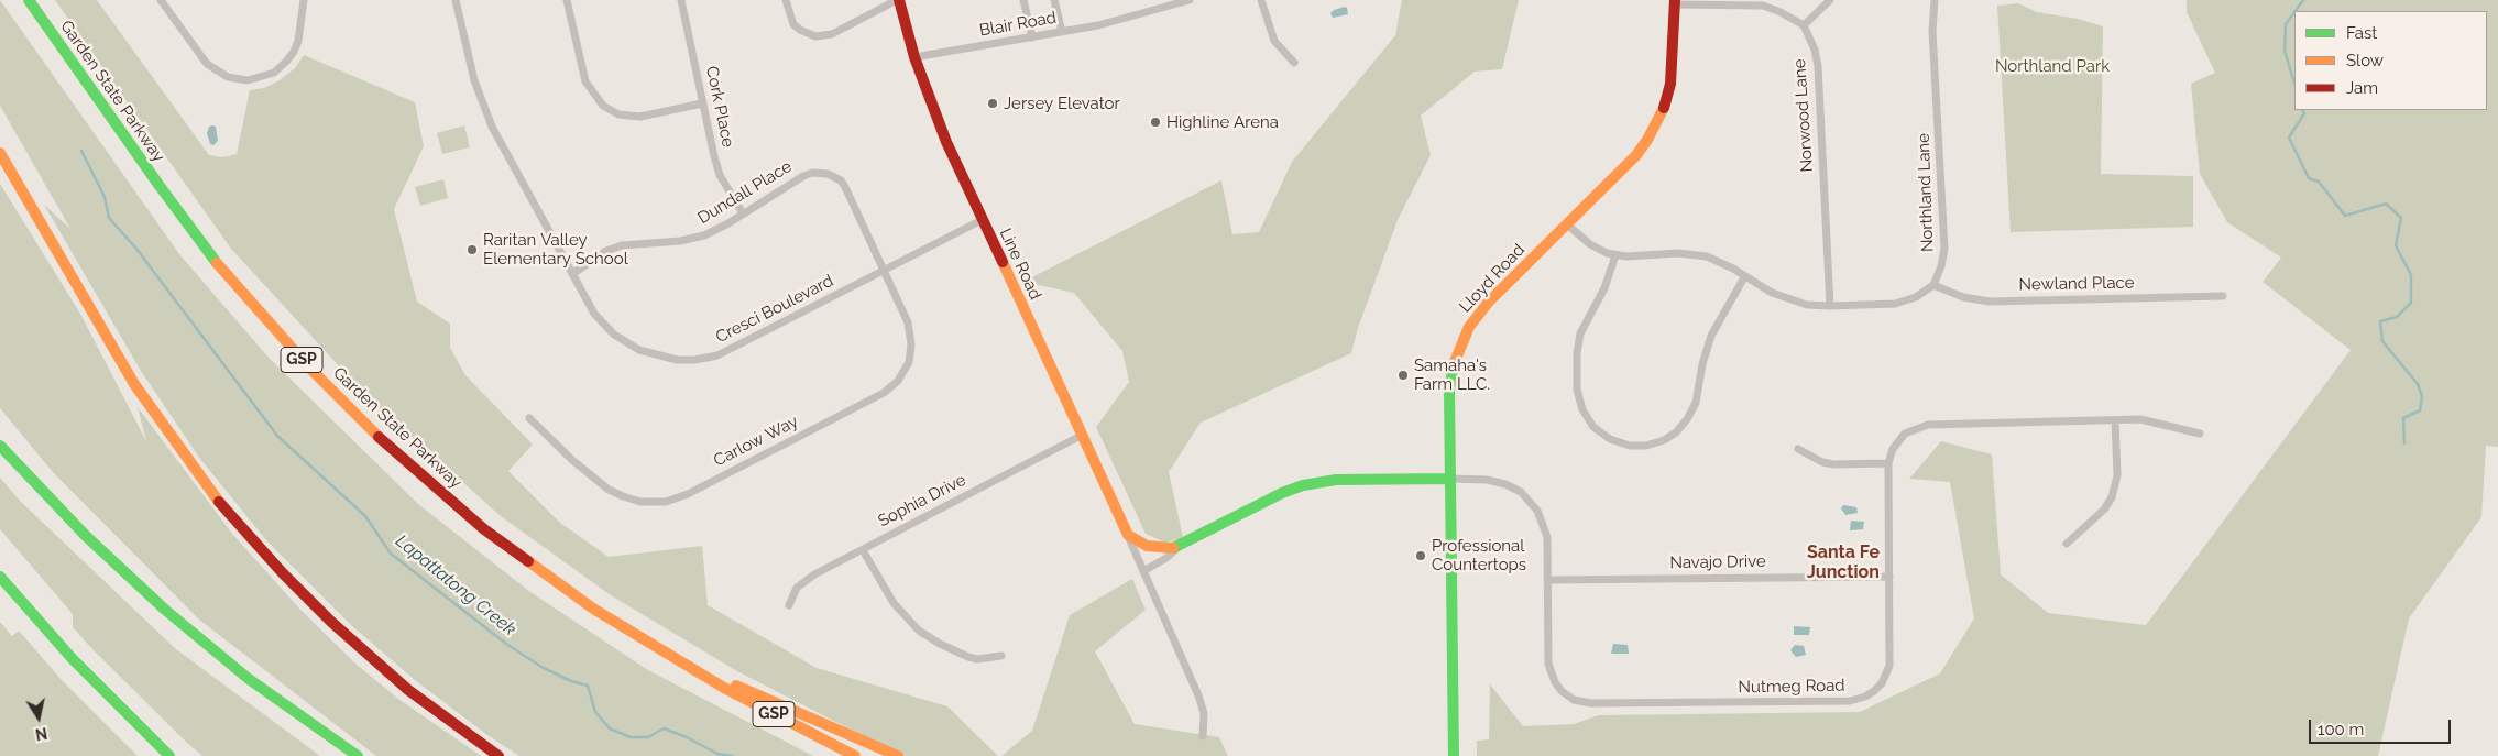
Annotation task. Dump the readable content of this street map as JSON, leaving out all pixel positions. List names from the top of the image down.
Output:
{
  "streets": {
    "main road": [
      "Garden State Parkway",
      "Line Road",
      "Lloyd Road",
      "GSP"
    ],
    "street": [
      "Blair Road",
      "Cork Place",
      "Norwood Lane",
      "Dundall Place",
      "Northland Lane",
      "Newland Place",
      "Cresci Boulevard",
      "Carlow Way",
      "Sophia Drive",
      "Navajo Drive",
      "Nutmeg Road"
    ]
  },
  "crossings": [
    ["Blair Road", "Line Road"],
    ["Cork Place", "Dundall Place"],
    ["Dundall Place", "Cresci Boulevard"],
    ["Dundall Place", "Carlow Way"],
    ["Northland Lane", "Newland Place"],
    ["Line Road", "Cresci Boulevard"],
    ["Line Road", "Sophia Drive"],
    ["Lloyd Road", "Nutmeg Road"],
    ["Cresci Boulevard", "Carlow Way"],
    ["Navajo Drive", "Nutmeg Road"]
  ],
  "districts": ["Santa Fe Junction"],
  "water": ["Lapattatong Creek"],
  "parks": ["Northland Park"],
  "places": [
    "Jersey Elevator",
    "Highline Arena",
    "Raritan Valley Elementary School",
    "Samaha's Farm LLC.",
    "Professional Countertops"
  ],
  "legend": ["Fast", "Slow", "Jam"],
  "scale_bar": "100 m",
  "north": "bottom"
}
